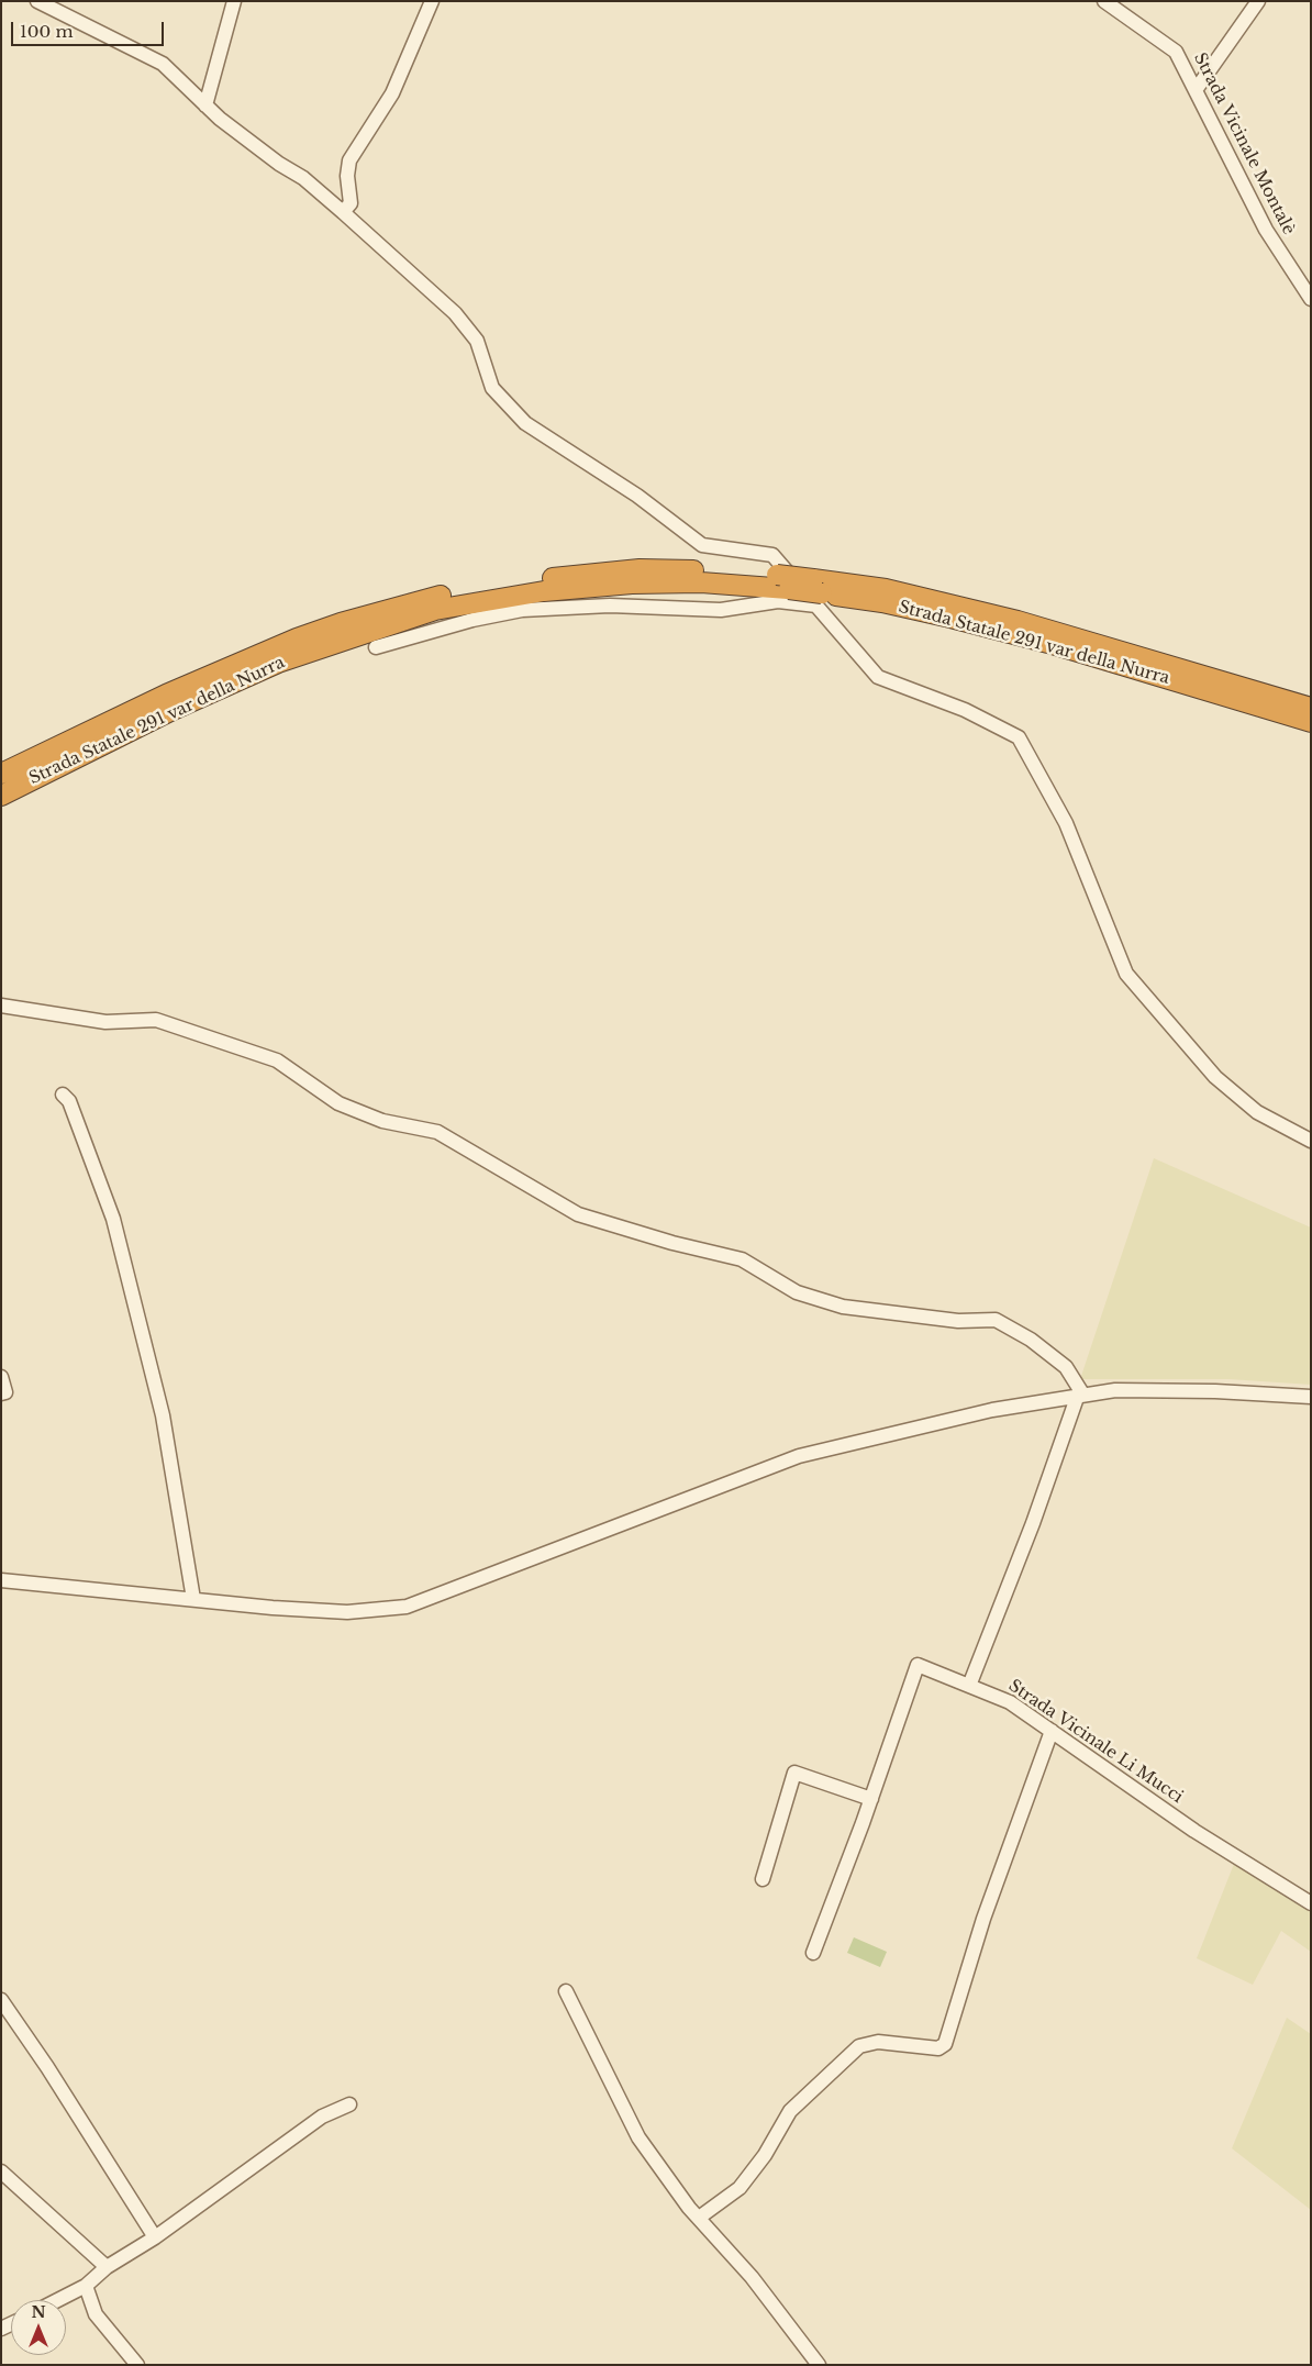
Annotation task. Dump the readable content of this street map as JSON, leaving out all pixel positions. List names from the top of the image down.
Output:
{
  "streets": {
    "highway": ["Strada Statale 291 var della Nurra"],
    "street": ["Strada Vicinale Montalè", "Strada Vicinale Li Mucci"]
  },
  "scale_bar": "100 m",
  "north": "top"
}
